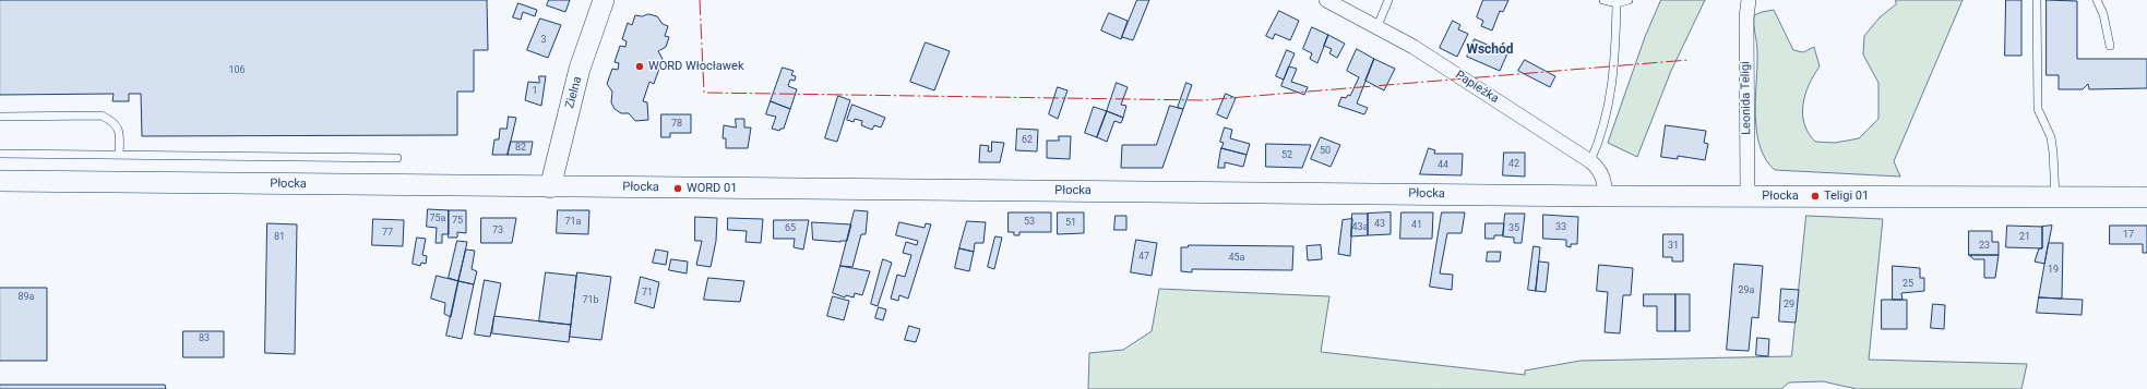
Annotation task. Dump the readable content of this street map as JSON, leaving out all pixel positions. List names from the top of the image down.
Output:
{
  "streets": {
    "street": [
      "Papieżka",
      "Zielna",
      "Leonida Teligi",
      "Płocka"
    ]
  },
  "crossings": [
    ["Papieżka", "Płocka"],
    ["Zielna", "Płocka"],
    ["Leonida Teligi", "Płocka"]
  ],
  "districts": ["Wschód"],
  "places": ["WORD Włocławek", "WORD 01", "Teligi 01"],
  "house_numbers": [
    "3",
    "106",
    "1",
    "78",
    "62",
    "82",
    "50",
    "52",
    "42",
    "44",
    "75a",
    "75",
    "71a",
    "53",
    "51",
    "43",
    "41",
    "43a",
    "33",
    "65",
    "35",
    "73",
    "77",
    "17",
    "81",
    "21",
    "31",
    "23",
    "47",
    "45a",
    "19",
    "25",
    "29a",
    "71",
    "89a",
    "71b",
    "29",
    "83"
  ]
}
